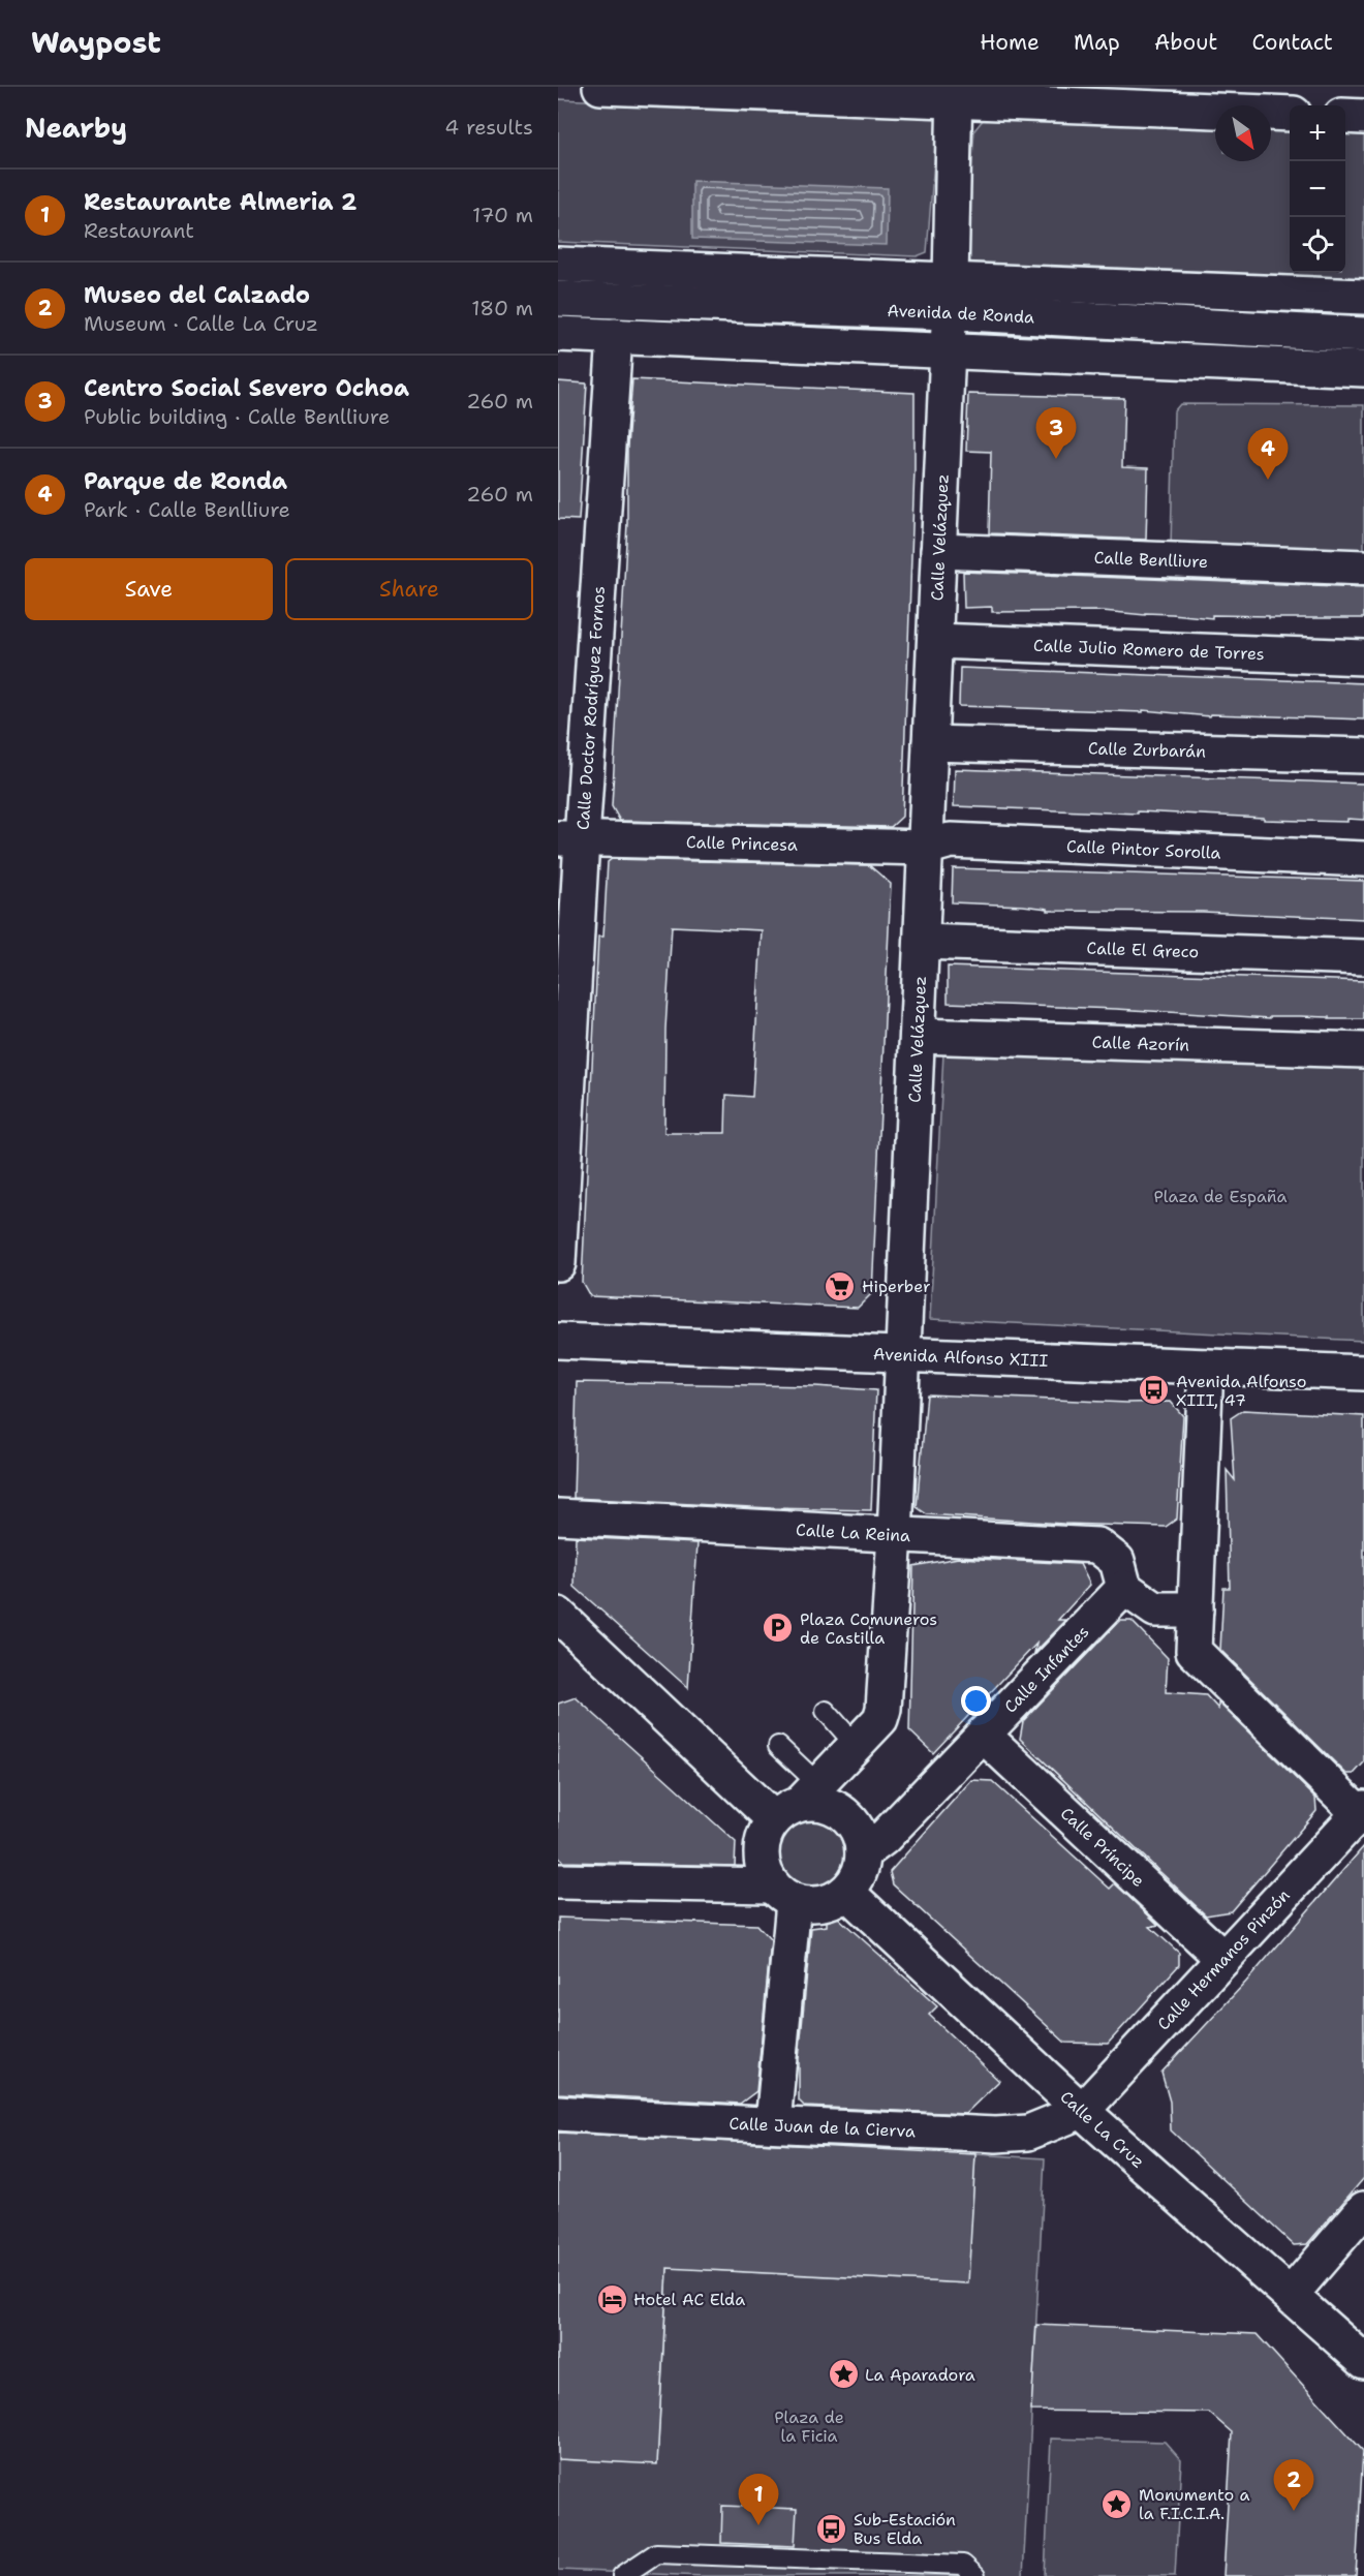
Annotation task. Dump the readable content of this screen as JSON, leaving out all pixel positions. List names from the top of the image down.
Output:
{
  "streets": {
    "street": [
      "Avenida de Ronda",
      "Calle Velázquez",
      "Calle Benlliure",
      "Calle Julio Romero de Torres",
      "Calle Doctor Rodríguez Fornos",
      "Calle Zurbarán",
      "Calle Princesa",
      "Calle Pintor Sorolla",
      "Calle El Greco",
      "Calle Azorín",
      "Avenida Alfonso XIII",
      "Calle La Reina",
      "Calle Infantes",
      "Calle Príncipe",
      "Calle Hermanos Pinzón",
      "Calle Juan de la Cierva",
      "Calle La Cruz"
    ]
  },
  "crossings": [
    ["Avenida de Ronda", "Calle Velázquez"],
    ["Calle Velázquez", "Calle Benlliure"],
    ["Calle Velázquez", "Calle Julio Romero de Torres"],
    ["Calle Velázquez", "Calle Zurbarán"],
    ["Calle Velázquez", "Calle Princesa"],
    ["Calle Velázquez", "Calle Pintor Sorolla"],
    ["Calle Velázquez", "Calle El Greco"],
    ["Calle Velázquez", "Calle Azorín"],
    ["Calle Velázquez", "Avenida Alfonso XIII"],
    ["Calle Velázquez", "Calle La Reina"],
    ["Calle Velázquez", "Calle Infantes"],
    ["Calle Velázquez", "Calle La Cruz"],
    ["Calle Doctor Rodríguez Fornos", "Calle Princesa"],
    ["Calle Princesa", "Calle Pintor Sorolla"],
    ["Calle La Reina", "Calle Infantes"],
    ["Calle Infantes", "Calle Príncipe"],
    ["Calle Infantes", "Calle La Cruz"],
    ["Calle Príncipe", "Calle Hermanos Pinzón"],
    ["Calle Hermanos Pinzón", "Calle Juan de la Cierva"],
    ["Calle Hermanos Pinzón", "Calle La Cruz"],
    ["Calle Juan de la Cierva", "Calle La Cruz"]
  ],
  "parks": ["Plaza de España", "Plaza de la Ficia"],
  "places": {
    "supermarket": ["Hiperber"],
    "bus stop": ["Avenida Alfonso XIII, 47", "Sub-Estación Bus Elda"],
    "parking": ["Plaza Comuneros de Castilla"],
    "hotel": ["Hotel AC Elda"],
    "place": ["La Aparadora", "Monumento a la F.I.C.I.A."]
  },
  "north": "bottom right",
  "page": {
    "header": "Waypost",
    "nav": [
      "Home",
      "Map",
      "About",
      "Contact"
    ],
    "heading": ["Nearby", "4 results"],
    "map_buttons": ["+", "−"],
    "list": [
      {
        "mark": "1",
        "name": "Restaurante Almeria 2",
        "note": "Restaurant",
        "value": "170 m"
      },
      {
        "mark": "2",
        "name": "Museo del Calzado",
        "note": "Museum · Calle La Cruz",
        "value": "180 m"
      },
      {
        "mark": "3",
        "name": "Centro Social Severo Ochoa",
        "note": "Public building · Calle Benlliure",
        "value": "260 m"
      },
      {
        "mark": "4",
        "name": "Parque de Ronda",
        "note": "Park · Calle Benlliure",
        "value": "260 m"
      }
    ],
    "pins": [
      "3",
      "4",
      "2",
      "1"
    ],
    "buttons": ["Save", "Share"]
  }
}
